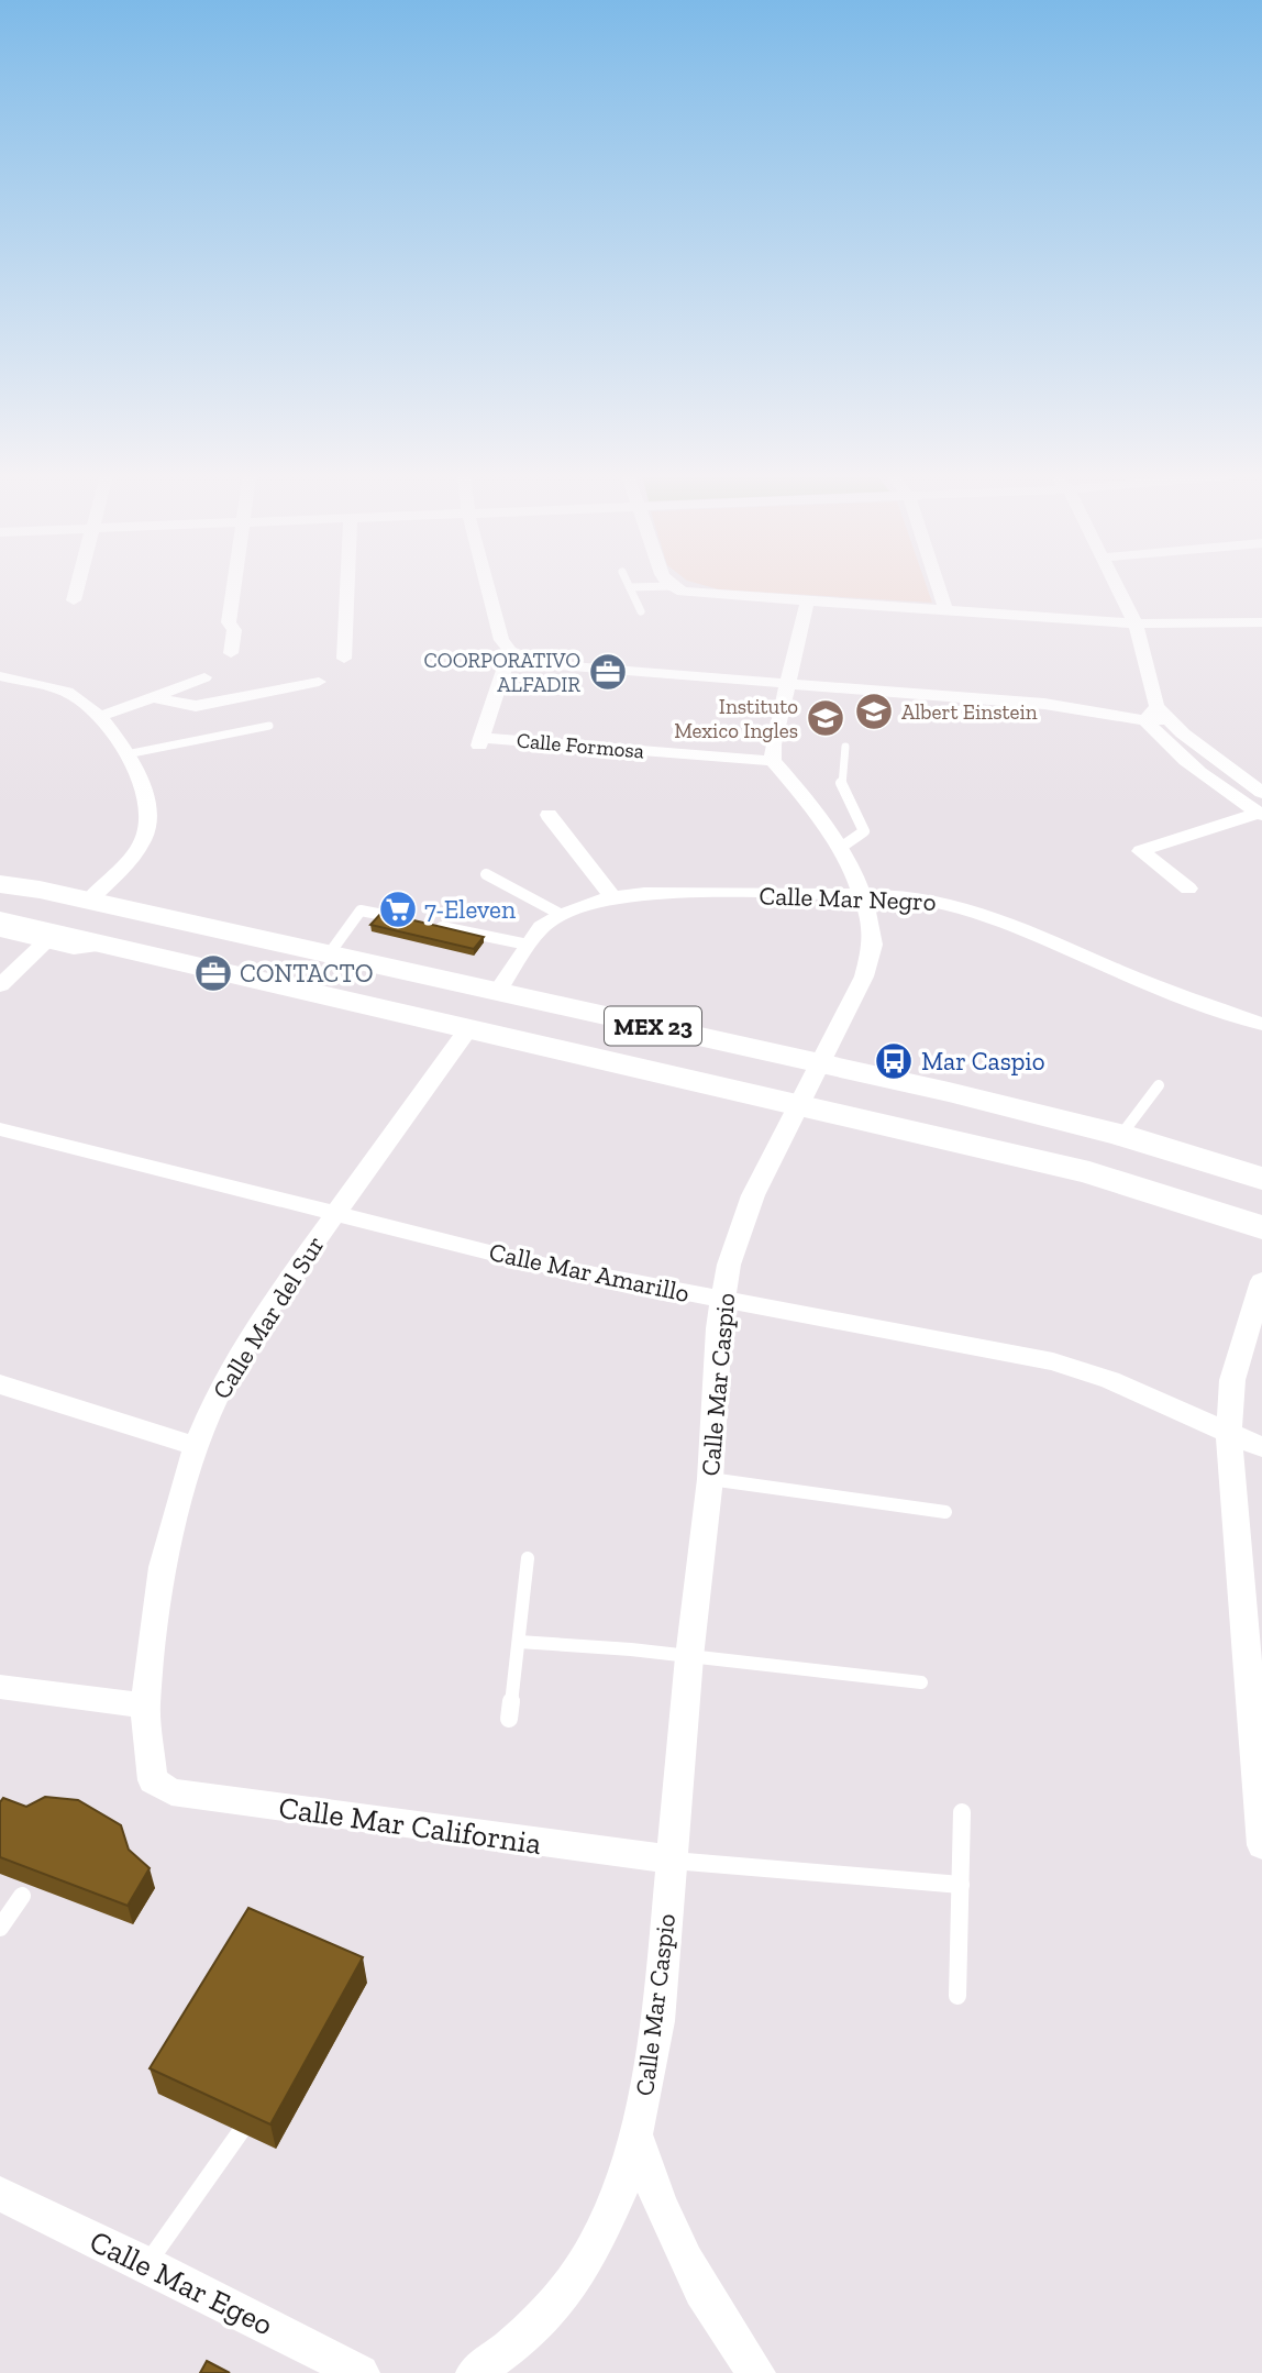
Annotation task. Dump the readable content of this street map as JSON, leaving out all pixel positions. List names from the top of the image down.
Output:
{
  "streets": {
    "main road": ["MEX 23"],
    "street": [
      "Calle Formosa",
      "Calle Mar Negro",
      "Calle Mar Amarillo",
      "Calle Mar del Sur",
      "Calle Mar Caspio",
      "Calle Mar California",
      "Calle Mar Egeo"
    ]
  },
  "crossings": [
    ["Calle Formosa", "Calle Mar Caspio"],
    ["Calle Mar Negro", "MEX 23"],
    ["Calle Mar Negro", "Calle Mar Caspio"],
    ["MEX 23", "Calle Mar del Sur"],
    ["MEX 23", "Calle Mar Caspio"],
    ["Calle Mar Amarillo", "Calle Mar del Sur"],
    ["Calle Mar Amarillo", "Calle Mar Caspio"],
    ["Calle Mar del Sur", "Calle Mar California"],
    ["Calle Mar Caspio", "Calle Mar California"]
  ],
  "places": {
    "office": ["COORPORATIVO ALFADIR", "CONTACTO"],
    "school or university": ["Albert Einstein", "Instituto Mexico Ingles"],
    "supermarket": ["7-Eleven"],
    "bus stop": ["Mar Caspio"]
  }
}
